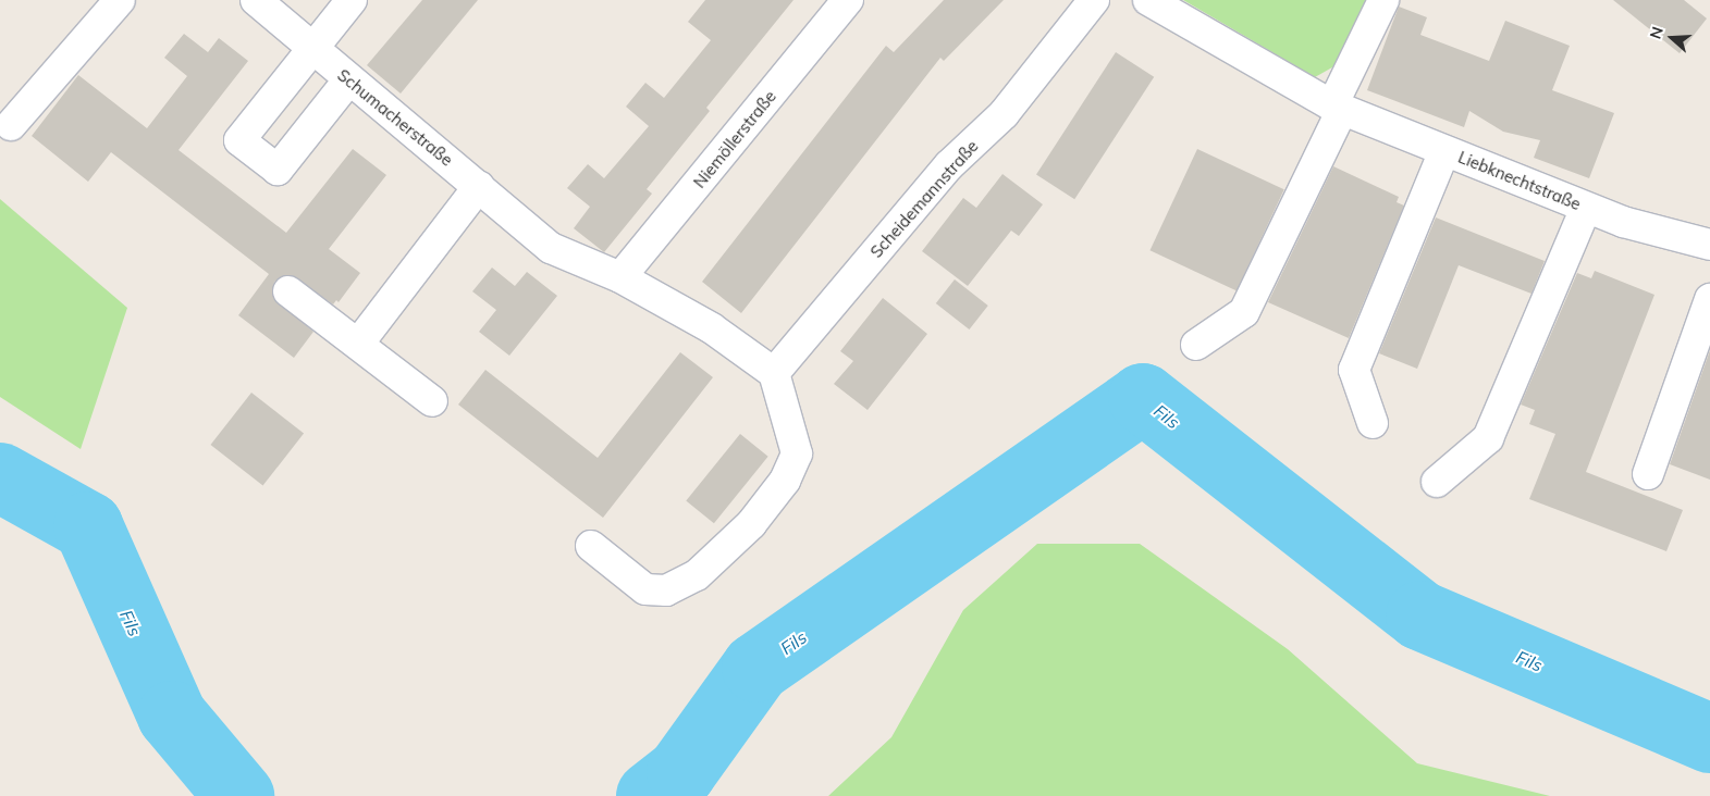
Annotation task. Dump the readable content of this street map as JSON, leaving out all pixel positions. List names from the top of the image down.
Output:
{
  "streets": {
    "street": [
      "Schumacherstraße",
      "Niemöllerstraße",
      "Liebknechtstraße",
      "Scheidemannstraße"
    ]
  },
  "water": ["Fils"],
  "north": "left"
}
